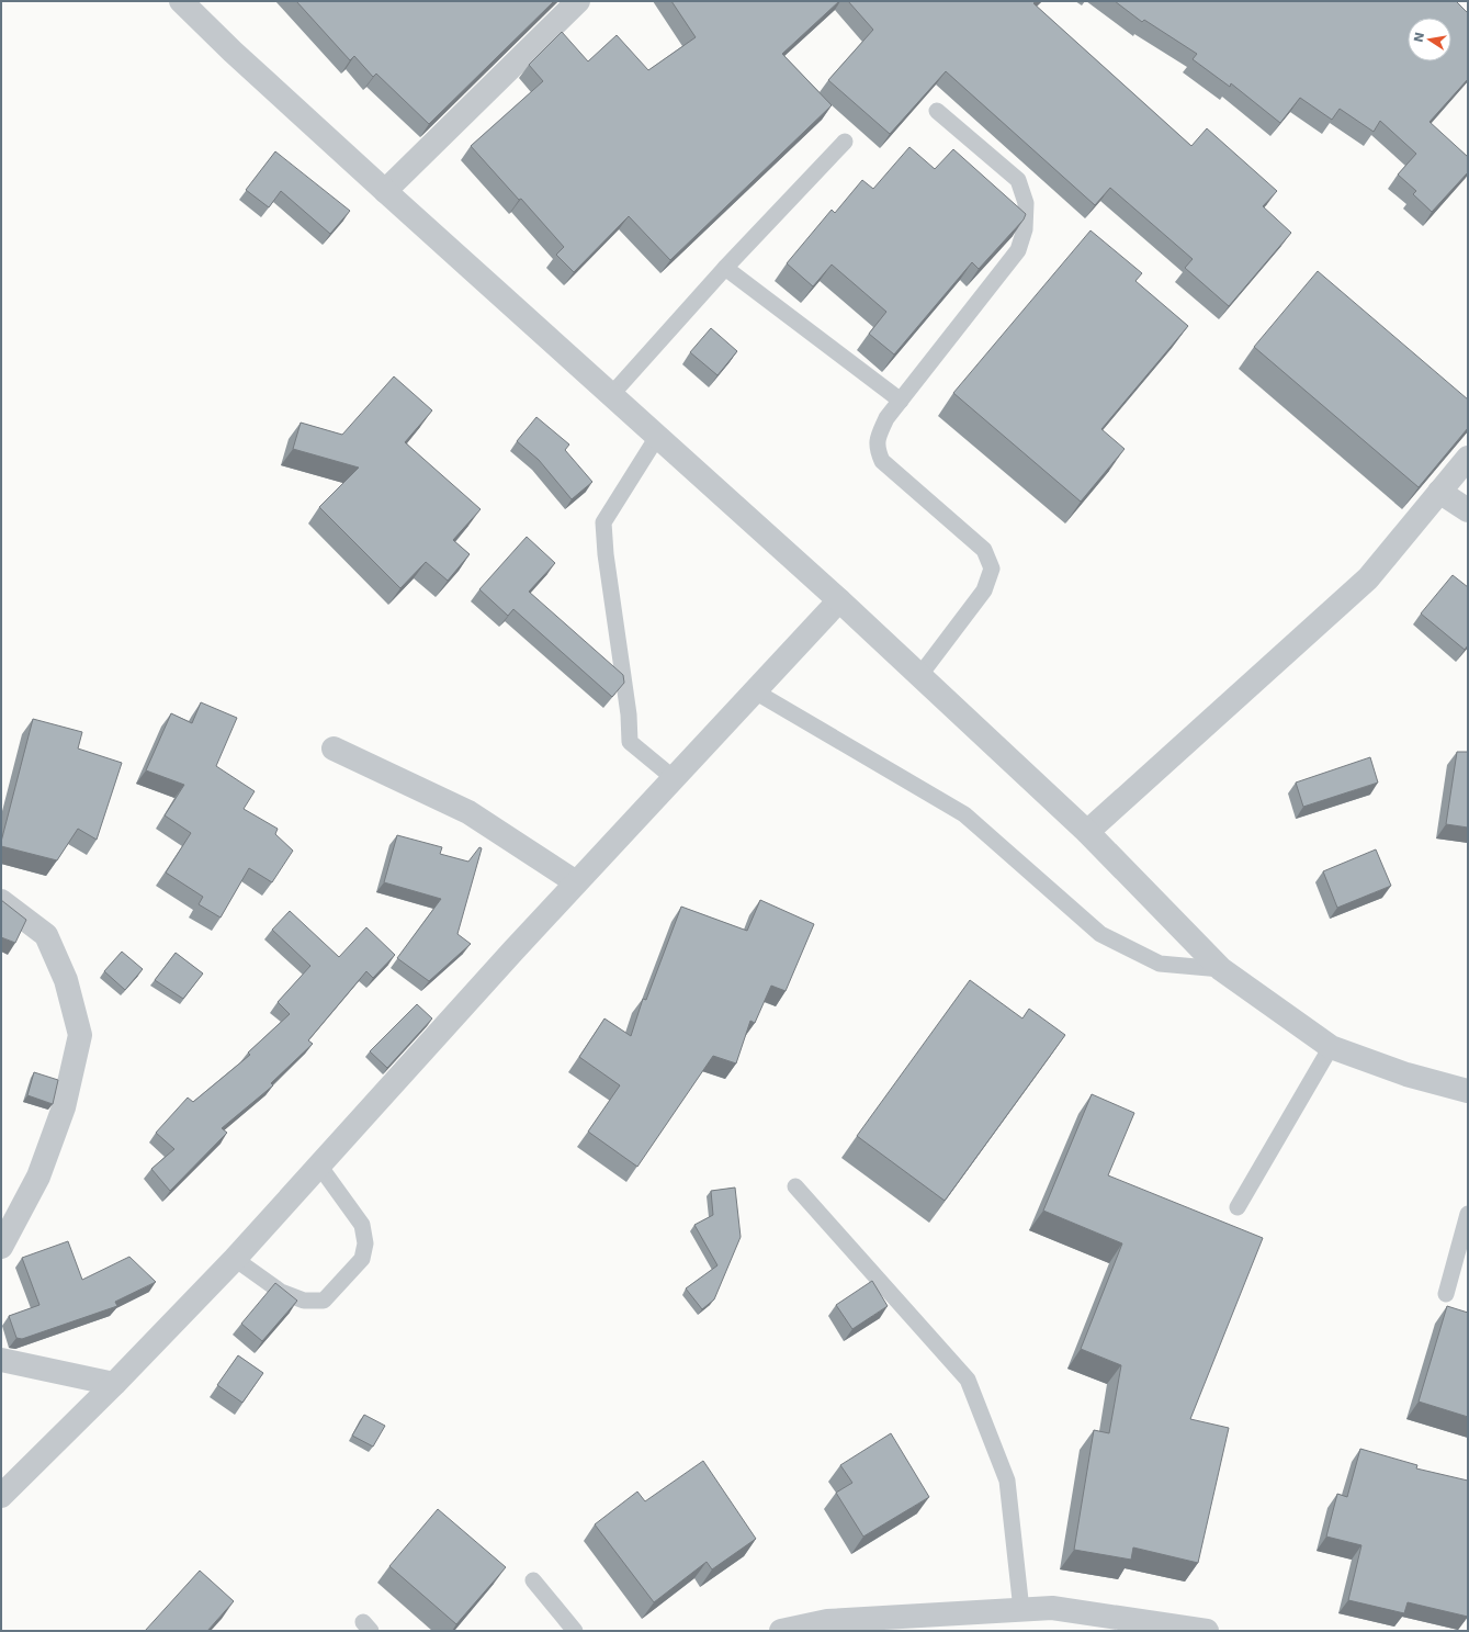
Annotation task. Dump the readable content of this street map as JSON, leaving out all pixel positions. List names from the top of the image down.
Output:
{
  "north": "left"
}
